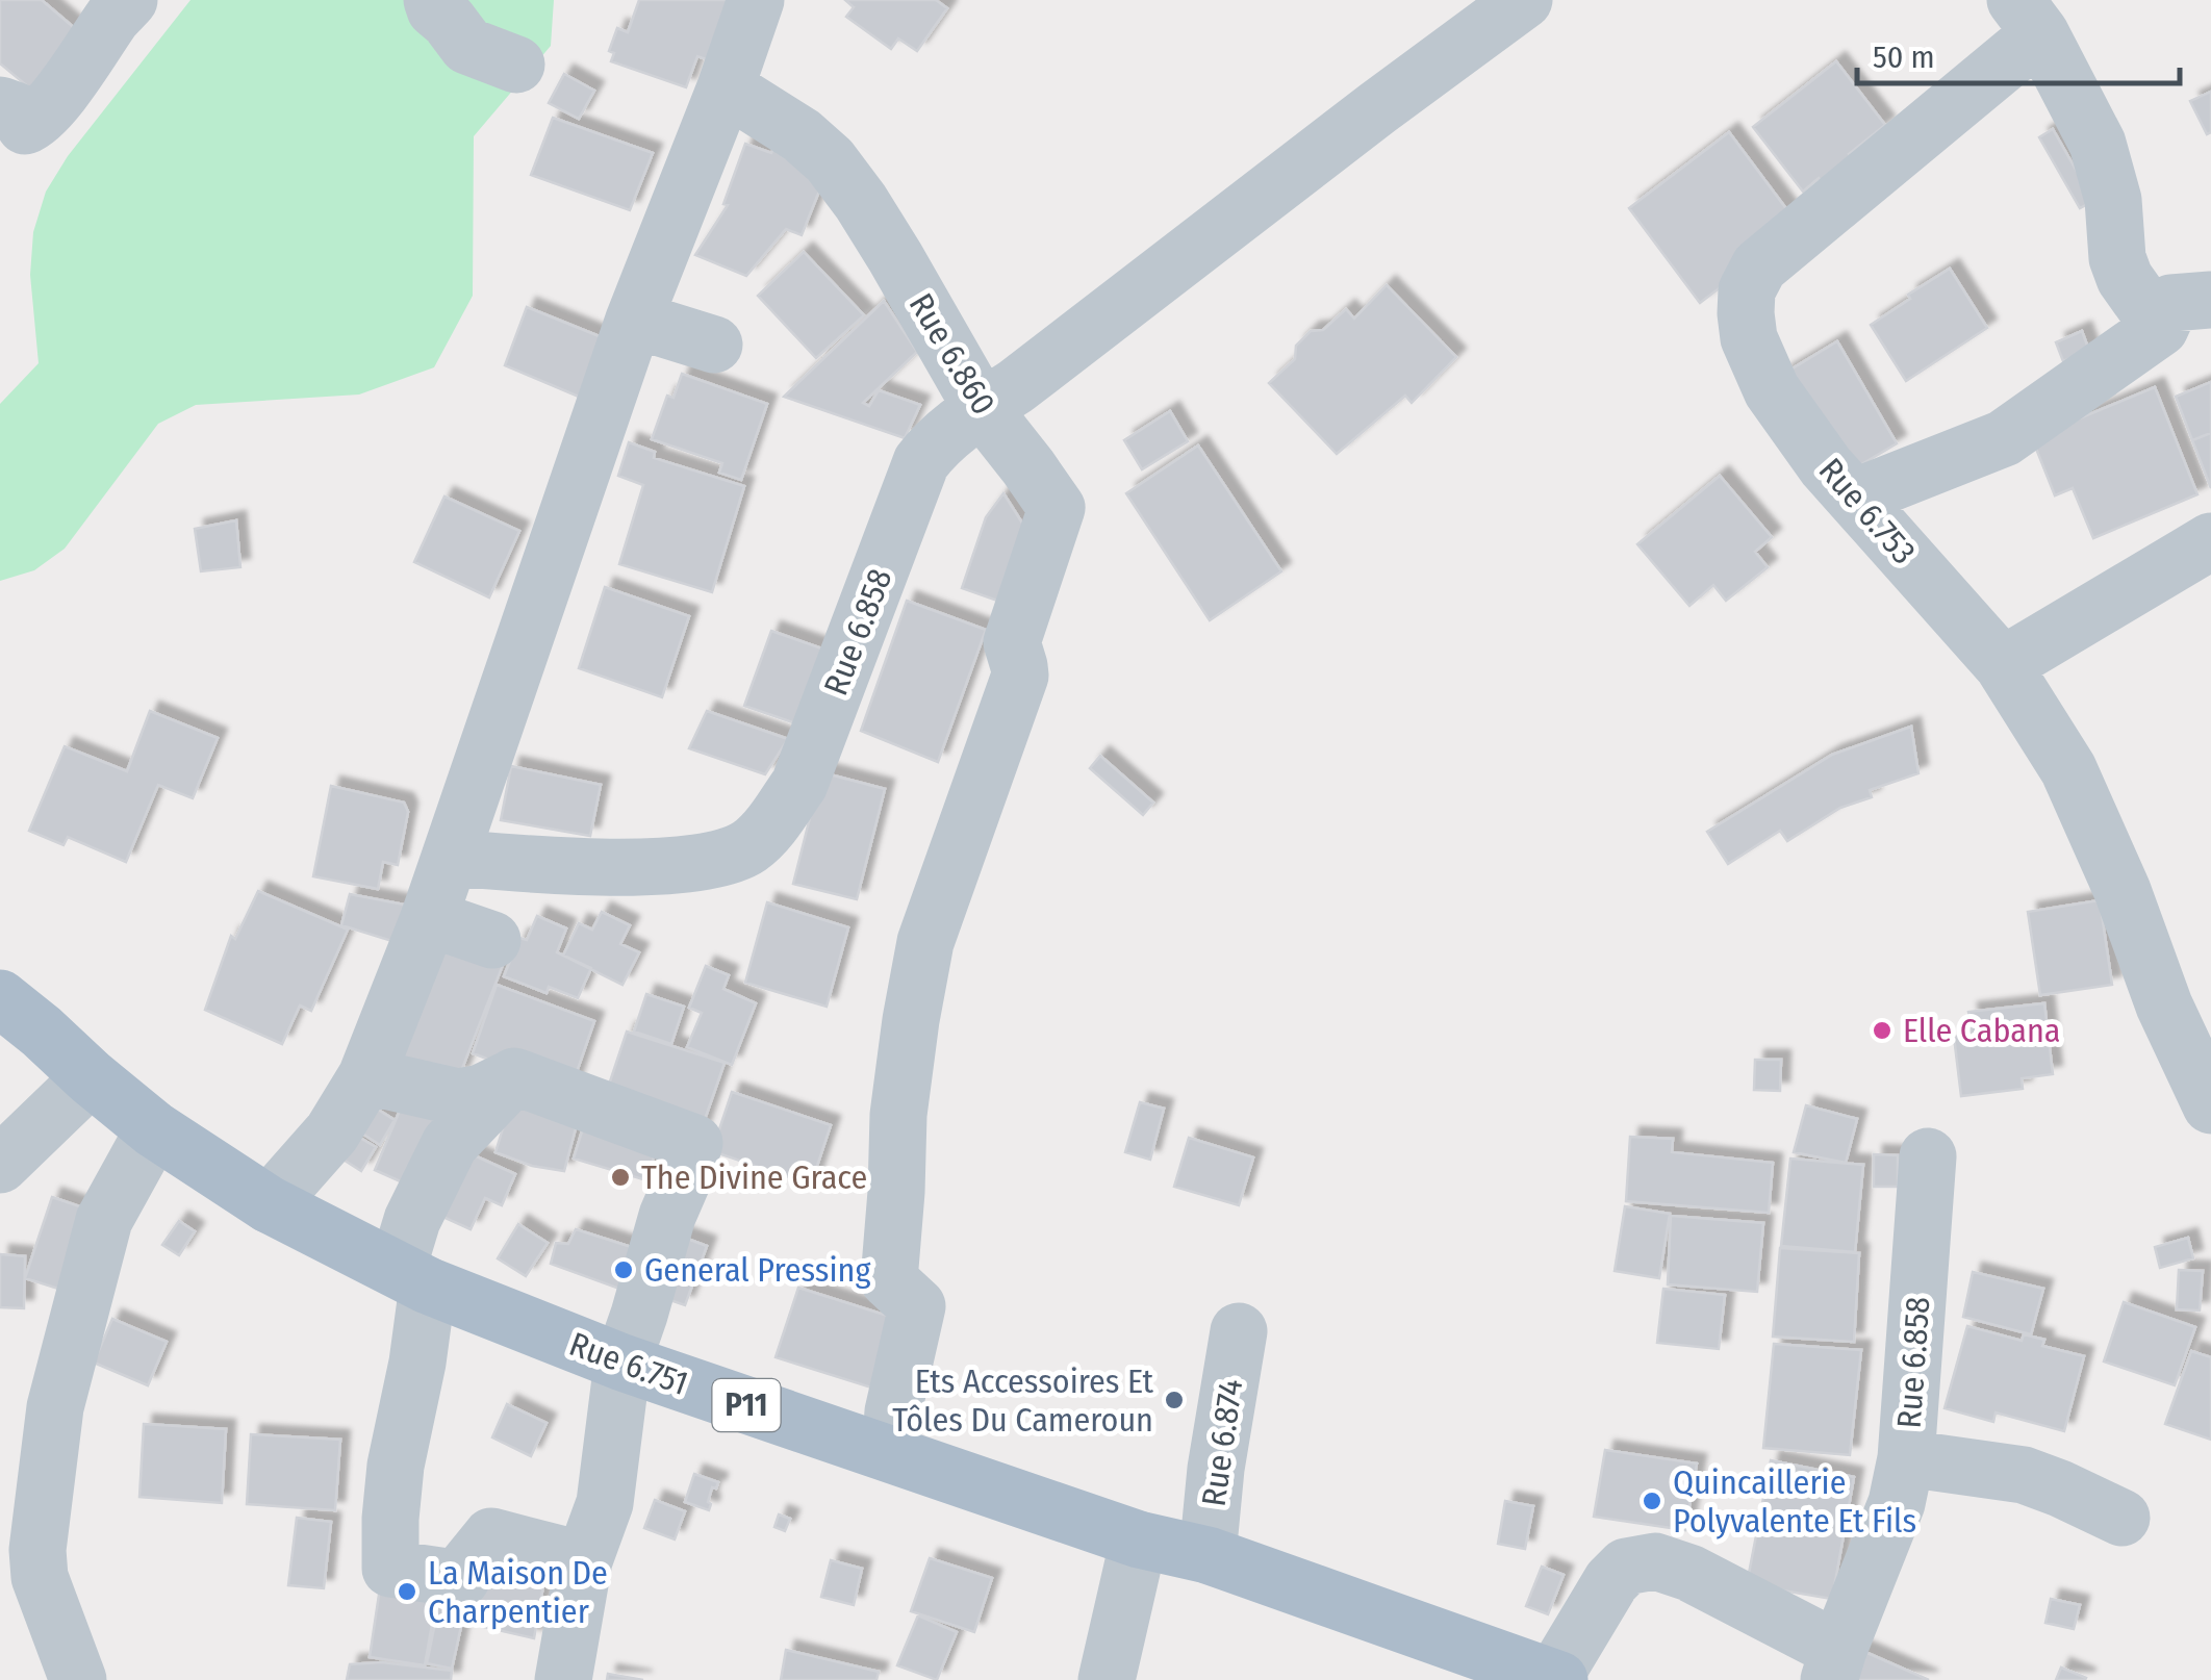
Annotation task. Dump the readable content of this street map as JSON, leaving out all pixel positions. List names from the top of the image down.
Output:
{
  "streets": {
    "main road": ["Rue 6.751", "P11"],
    "street": [
      "Rue 6.860",
      "Rue 6.753",
      "Rue 6.858",
      "Rue 6.874"
    ]
  },
  "crossings": [
    ["Rue 6.860", "Rue 6.858"],
    ["Rue 6.860", "Rue 6.751"],
    ["Rue 6.751", "Rue 6.874"]
  ],
  "places": [
    "Elle Cabana",
    "The Divine Grace",
    "General Pressing",
    "Ets Accessoires Et Tôles Du Cameroun",
    "Quincaillerie Polyvalente Et Fils",
    "La Maison De Charpentier"
  ],
  "scale_bar": "50 m"
}
